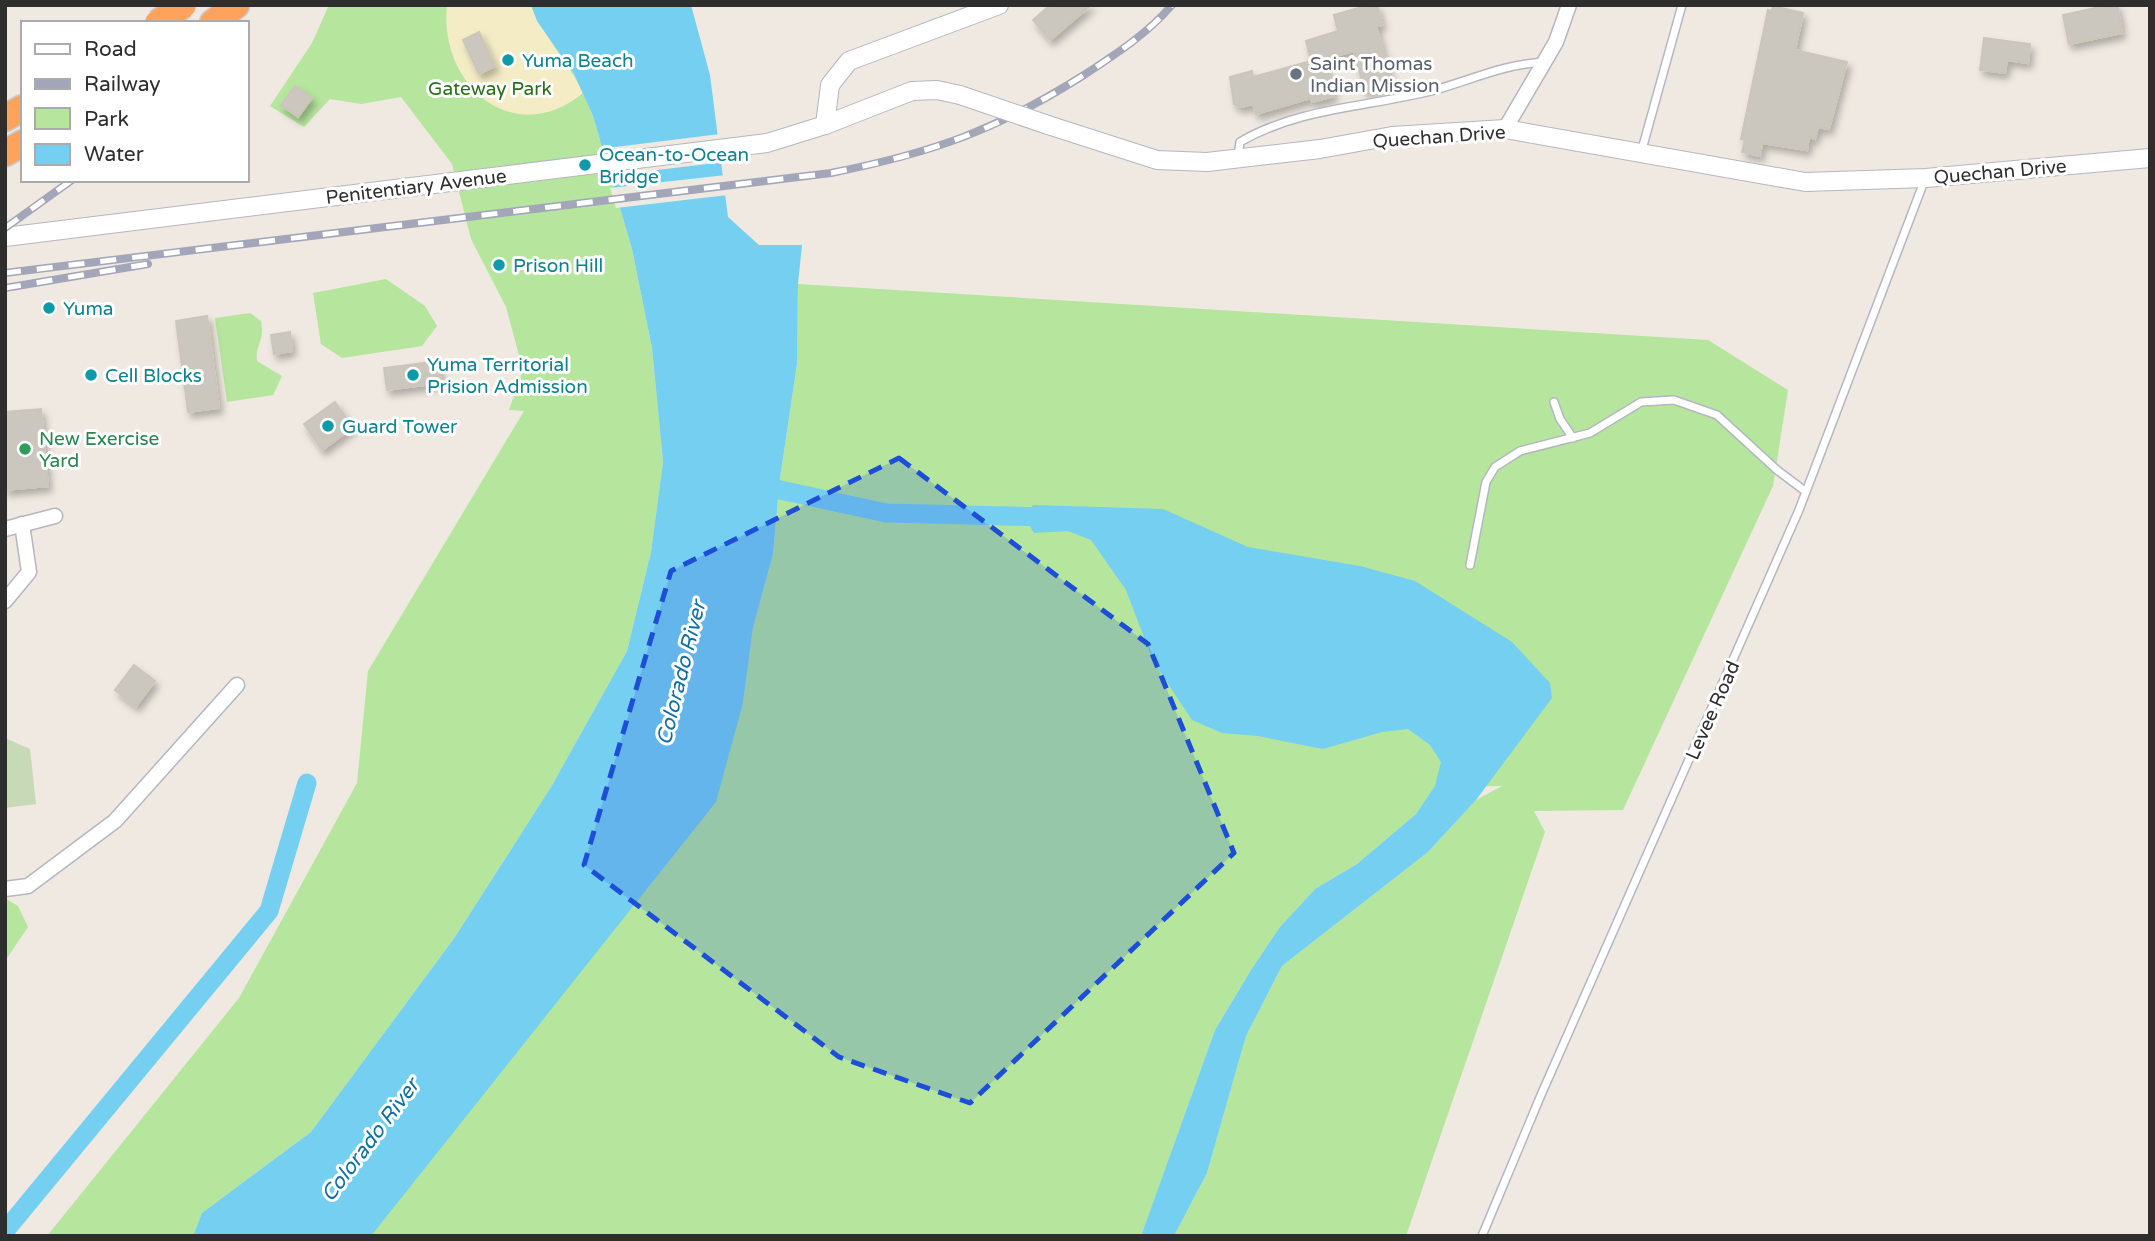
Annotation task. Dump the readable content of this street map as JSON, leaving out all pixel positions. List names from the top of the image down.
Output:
{
  "streets": {
    "street": ["Quechan Drive", "Penitentiary Avenue"],
    "lane": ["Levee Road"]
  },
  "crossings": [
    ["Quechan Drive", "Penitentiary Avenue"],
    ["Quechan Drive", "Levee Road"]
  ],
  "water": ["Colorado River"],
  "parks": ["Gateway Park"],
  "places": [
    "Yuma Beach",
    "Saint Thomas Indian Mission",
    "Ocean-to-Ocean Bridge",
    "Prison Hill",
    "Yuma",
    "Cell Blocks",
    "Yuma Territorial Prision Admission",
    "Guard Tower",
    "New Exercise Yard"
  ],
  "legend": [
    "Road",
    "Railway",
    "Park",
    "Water"
  ]
}
